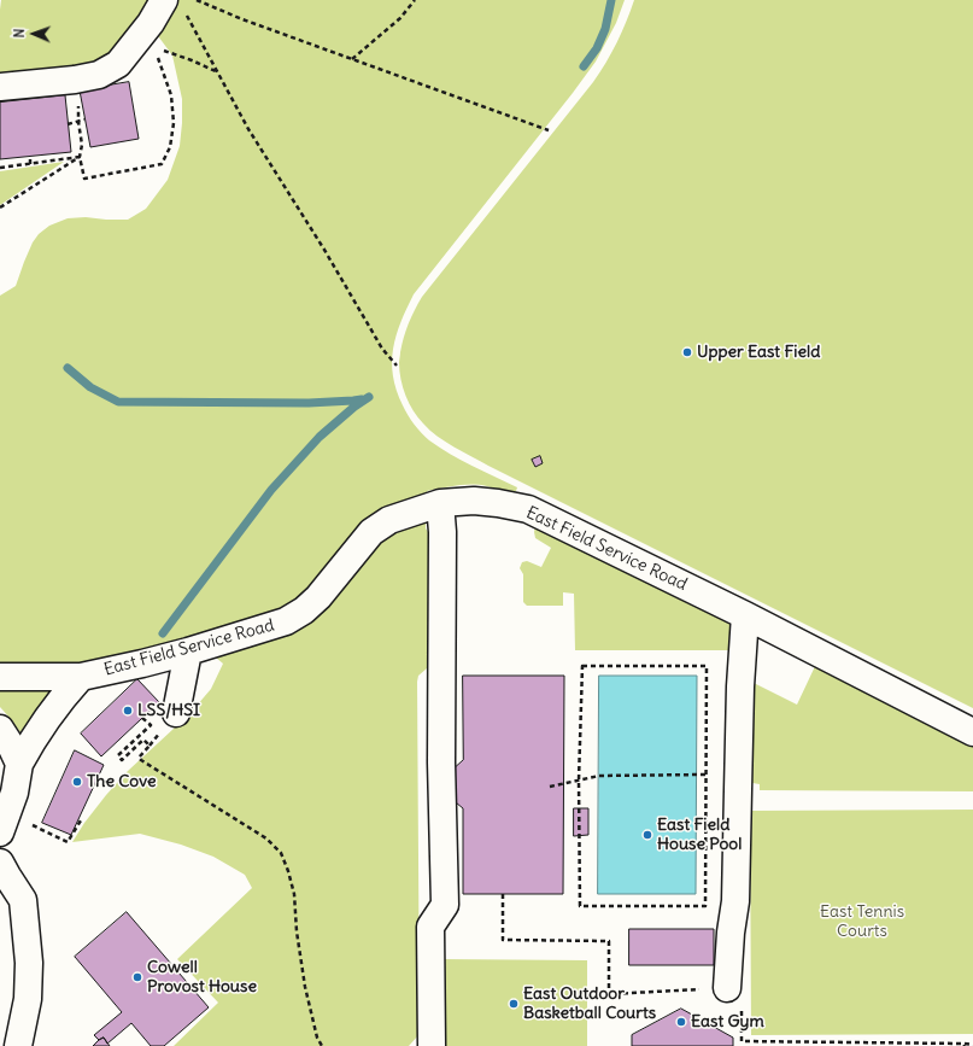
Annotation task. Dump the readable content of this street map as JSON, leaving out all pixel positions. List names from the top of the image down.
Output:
{
  "streets": {
    "street": ["East Field Service Road"]
  },
  "parks": ["East Tennis Courts"],
  "places": [
    "Upper East Field",
    "LSS/HSI",
    "The Cove",
    "East Field House Pool",
    "Cowell Provost House",
    "East Outdoor Basketball Courts",
    "East Gym"
  ],
  "north": "left"
}
